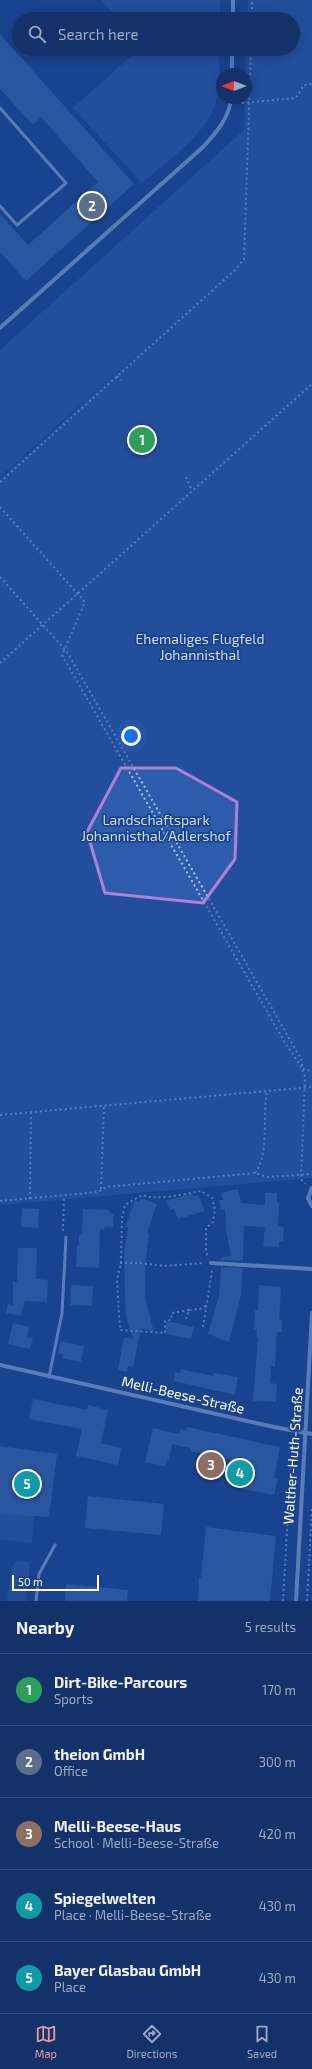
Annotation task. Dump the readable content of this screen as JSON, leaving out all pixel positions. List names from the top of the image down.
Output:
{
  "streets": {
    "street": ["Melli-Beese-Straße", "Walther-Huth-Straße"]
  },
  "crossings": [
    ["Melli-Beese-Straße", "Walther-Huth-Straße"]
  ],
  "parks": ["Ehemaliges Flugfeld Johannisthal", "Landschaftspark Johannisthal/Adlershof"],
  "scale_bar": "50 m",
  "north": "left",
  "page": {
    "search": "Search here",
    "pins": [
      "2",
      "1",
      "3",
      "4",
      "5"
    ],
    "scale": "50 m",
    "heading": ["Nearby", "5 results"],
    "list": [
      {
        "mark": "1",
        "name": "Dirt-Bike-Parcours",
        "note": "Sports",
        "value": "170 m"
      },
      {
        "mark": "2",
        "name": "theion GmbH",
        "note": "Office",
        "value": "300 m"
      },
      {
        "mark": "3",
        "name": "Melli-Beese-Haus",
        "note": "School · Melli-Beese-Straße",
        "value": "420 m"
      },
      {
        "mark": "4",
        "name": "Spiegelwelten",
        "note": "Place · Melli-Beese-Straße",
        "value": "430 m"
      },
      {
        "mark": "5",
        "name": "Bayer Glasbau GmbH",
        "note": "Place",
        "value": "430 m"
      }
    ],
    "nav": ["Map", "Directions", "Saved"]
  }
}
